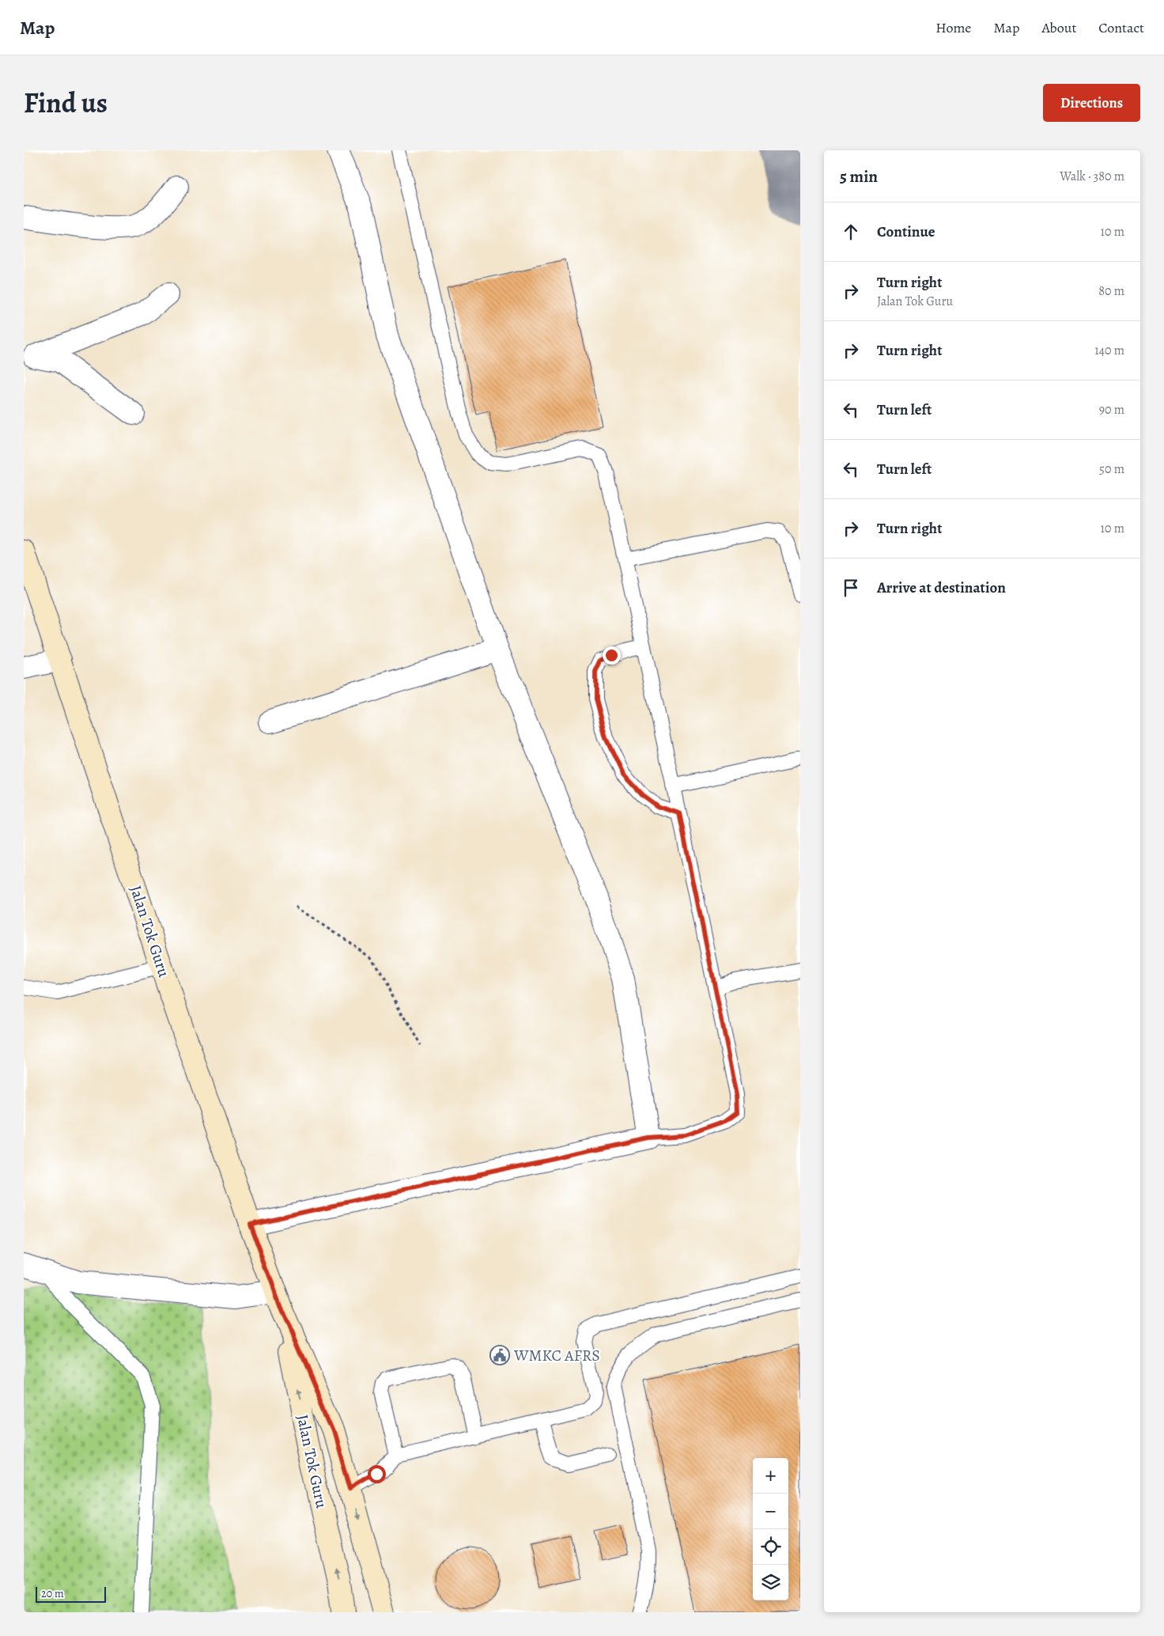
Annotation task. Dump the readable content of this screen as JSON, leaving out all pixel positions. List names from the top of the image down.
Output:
{
  "streets": {
    "main road": ["Jalan Tok Guru"]
  },
  "places": {
    "public building": ["WMKC AFRS"]
  },
  "scale_bar": "20 m",
  "page": {
    "header": "Map",
    "nav": [
      "Home",
      "Map",
      "About",
      "Contact"
    ],
    "title": "Find us",
    "buttons": "Directions",
    "heading": ["5 min", "Walk · 380 m"],
    "list": [
      ["Continue", "10 m"],
      ["Turn right", "Jalan Tok Guru", "80 m"],
      ["Turn right", "140 m"],
      ["Turn left", "90 m"],
      ["Turn left", "50 m"],
      ["Turn right", "10 m"],
      "Arrive at destination"
    ],
    "map_buttons": ["+", "−"],
    "scale": "20 m"
  }
}
